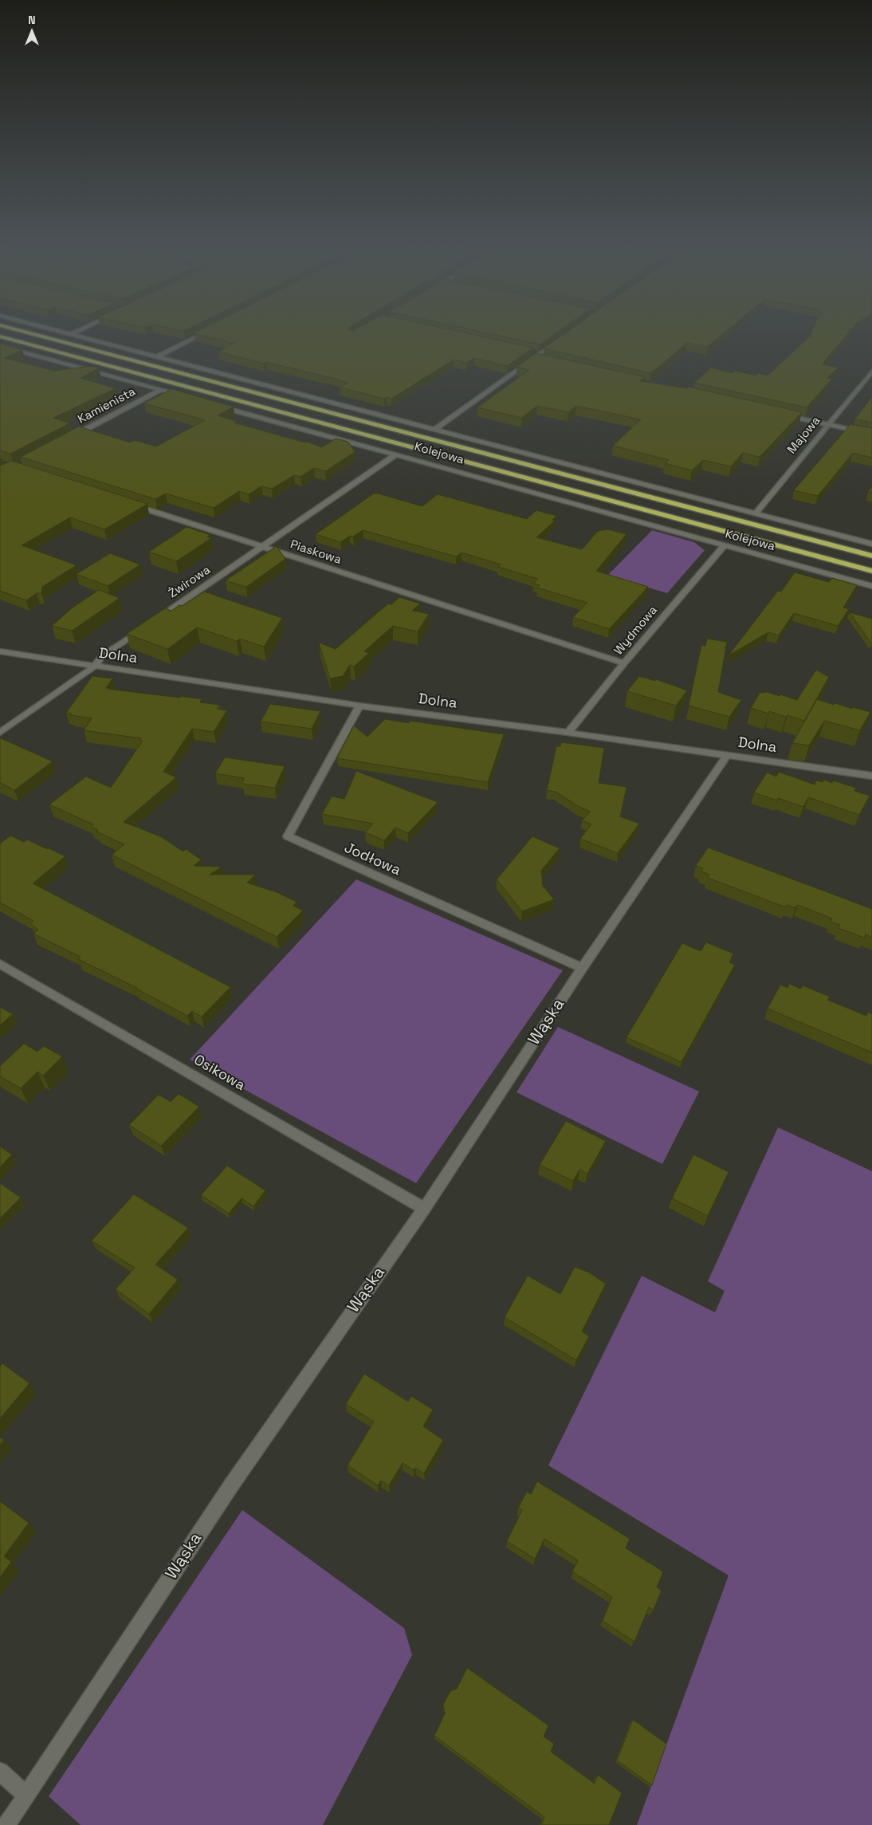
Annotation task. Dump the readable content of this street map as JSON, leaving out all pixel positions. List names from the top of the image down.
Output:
{
  "streets": {
    "highway": ["Kolejowa"],
    "street": [
      "Kamienista",
      "Majowa",
      "Piaskowa",
      "Żwirowa",
      "Wydmowa",
      "Dolna",
      "Jodłowa",
      "Wąska",
      "Osikowa"
    ]
  },
  "crossings": [
    ["Majowa", "Kolejowa"],
    ["Kolejowa", "Żwirowa"],
    ["Kolejowa", "Wydmowa"],
    ["Piaskowa", "Żwirowa"],
    ["Piaskowa", "Wydmowa"],
    ["Żwirowa", "Dolna"],
    ["Wydmowa", "Dolna"],
    ["Dolna", "Jodłowa"],
    ["Dolna", "Wąska"],
    ["Jodłowa", "Wąska"],
    ["Wąska", "Osikowa"]
  ],
  "north": "top"
}
